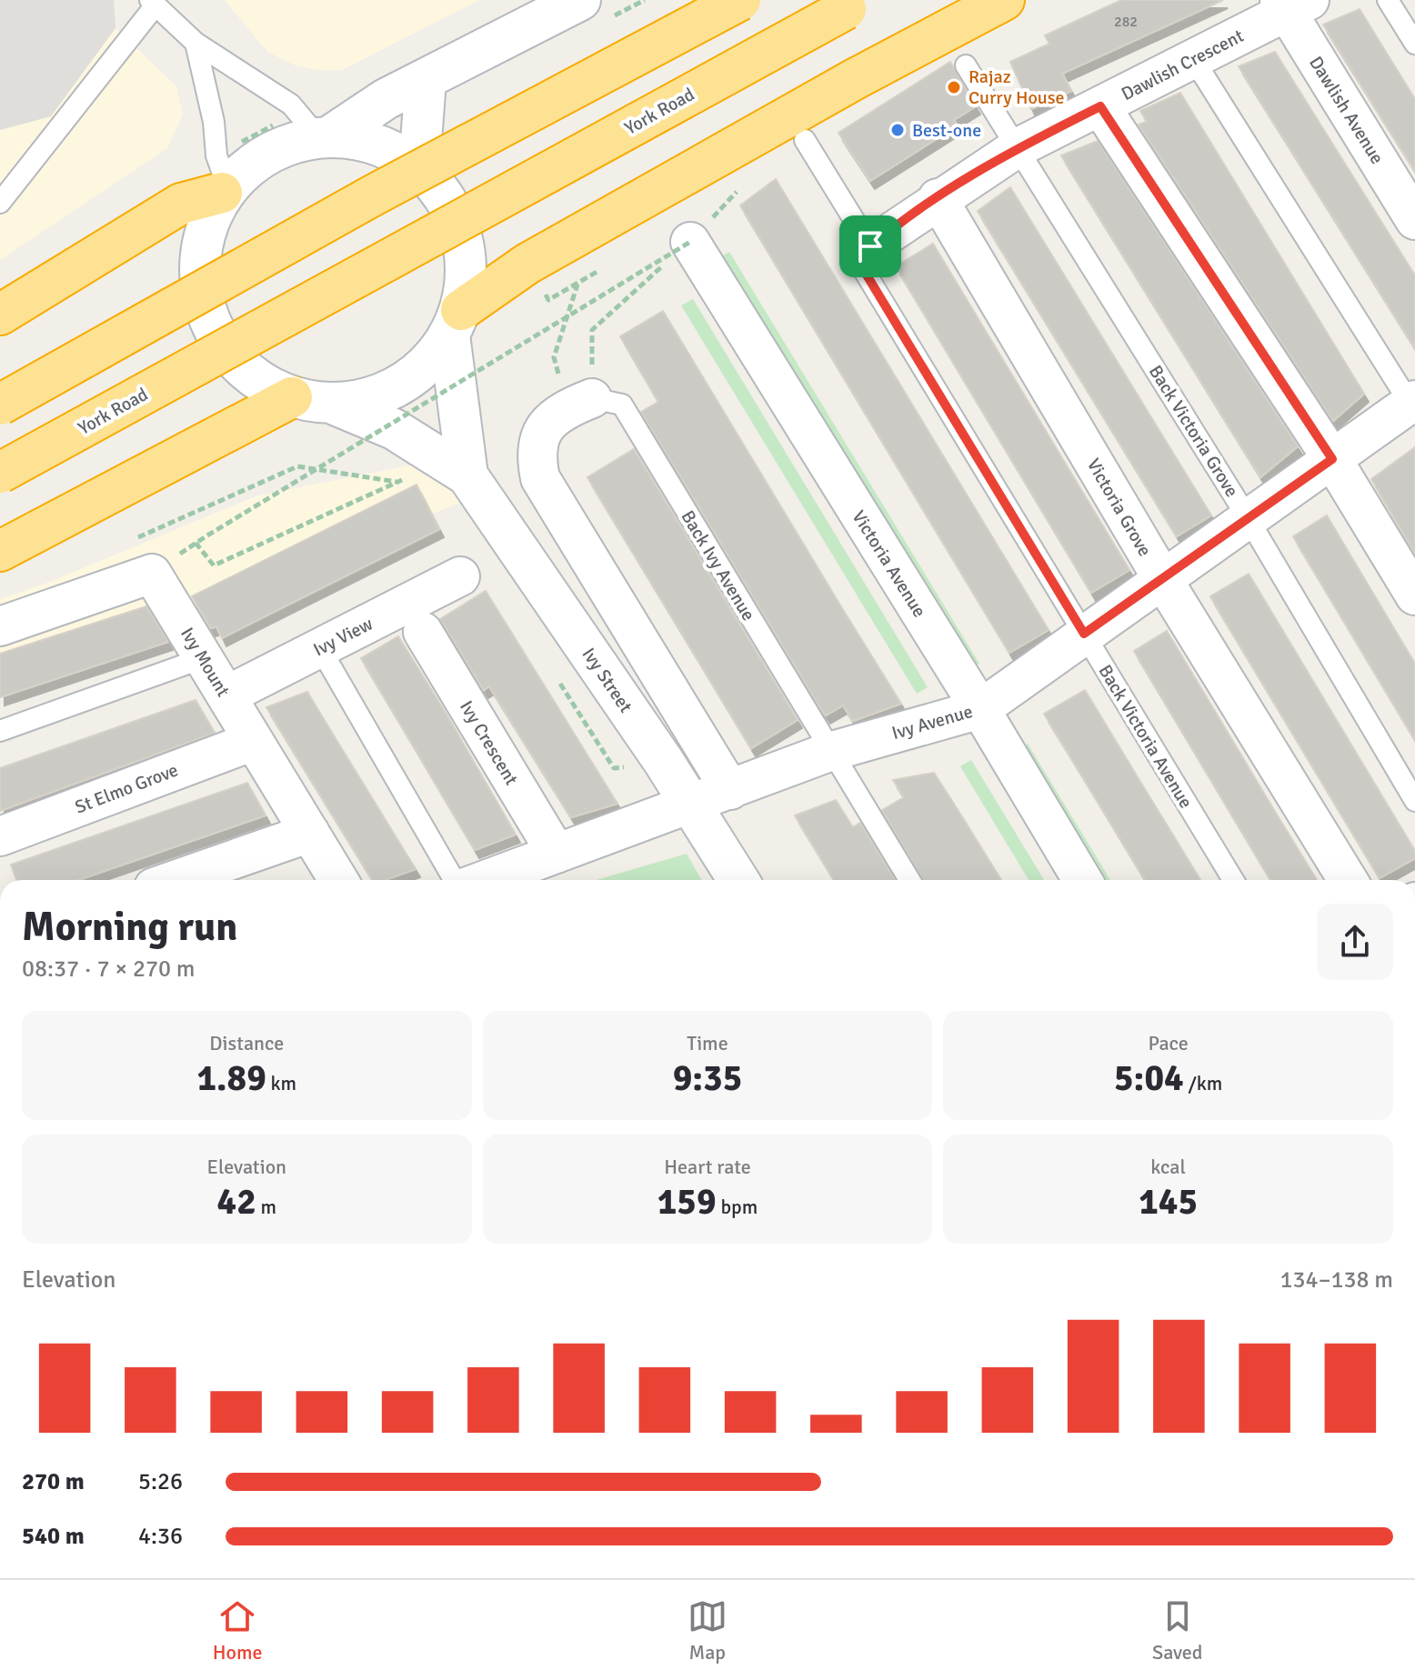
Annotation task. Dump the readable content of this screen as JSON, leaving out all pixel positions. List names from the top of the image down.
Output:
{
  "streets": {
    "highway": ["York Road"],
    "street": [
      "Dawlish Crescent",
      "Dawlish Avenue",
      "Victoria Grove",
      "Victoria Avenue",
      "Ivy View",
      "Ivy Mount",
      "Ivy Street",
      "Ivy Avenue",
      "Ivy Crescent",
      "St Elmo Grove"
    ],
    "lane": ["Back Victoria Grove", "Back Ivy Avenue", "Back Victoria Avenue"]
  },
  "crossings": [
    ["Dawlish Crescent", "Dawlish Avenue"],
    ["Dawlish Crescent", "Back Victoria Grove"],
    ["Dawlish Crescent", "Victoria Grove"],
    ["Dawlish Crescent", "Back Victoria Avenue"],
    ["Back Victoria Grove", "Ivy Avenue"],
    ["Victoria Grove", "Ivy Avenue"],
    ["Victoria Avenue", "Ivy Avenue"],
    ["Back Ivy Avenue", "Ivy Avenue"],
    ["Ivy View", "Ivy Mount"],
    ["Ivy Mount", "St Elmo Grove"],
    ["Ivy Street", "Ivy Avenue"],
    ["Ivy Avenue", "Back Victoria Avenue"],
    ["Ivy Avenue", "Ivy Crescent"]
  ],
  "places": ["Rajaz Curry House", "Best-one"],
  "house_numbers": ["282"],
  "page": {
    "heading": ["Morning run", "08:37 · 7 × 270 m"],
    "stats": [
      ["Distance", "1.89 km"],
      ["Time", "9:35"],
      ["Pace", "5:04 /km"],
      ["Elevation", "42 m"],
      ["Heart rate", "159 bpm"],
      ["kcal", "145"]
    ],
    "chart": ["Elevation", "134–138 m"],
    "list": [
      {
        "name": "270 m",
        "note": "5:26"
      },
      {
        "name": "540 m",
        "note": "4:36"
      }
    ],
    "tabs": ["Home", "Map", "Saved"]
  }
}
